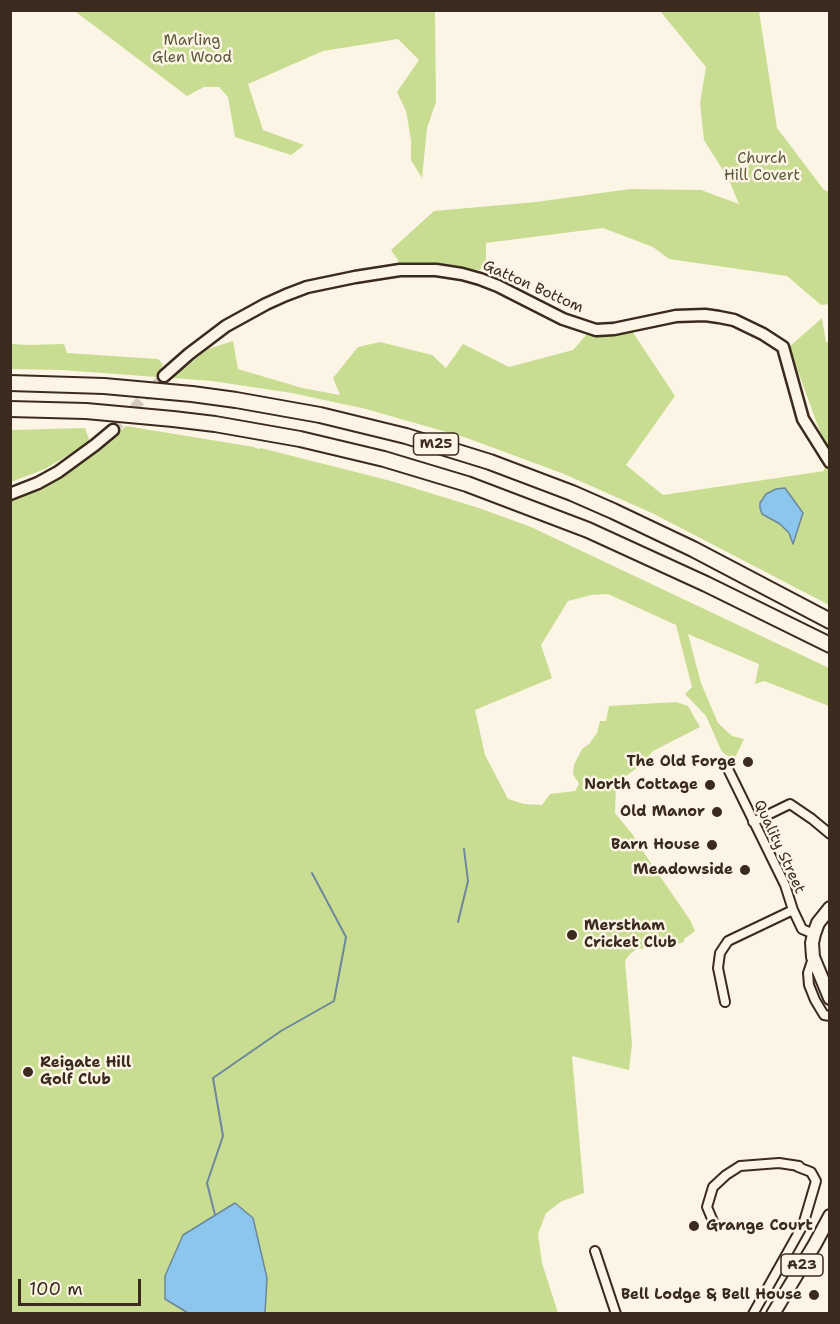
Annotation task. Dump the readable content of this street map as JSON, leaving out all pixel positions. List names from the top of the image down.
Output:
{
  "streets": {
    "highway": ["M25"],
    "main road": ["A23"],
    "street": ["Gatton Bottom", "Quality Street"]
  },
  "parks": ["Marling Glen Wood", "Church Hill Covert"],
  "places": [
    "The Old Forge",
    "North Cottage",
    "Old Manor",
    "Barn House",
    "Meadowside",
    "Merstham Cricket Club",
    "Reigate Hill Golf Club",
    "Grange Court",
    "Bell Lodge & Bell House"
  ],
  "scale_bar": "100 m"
}
